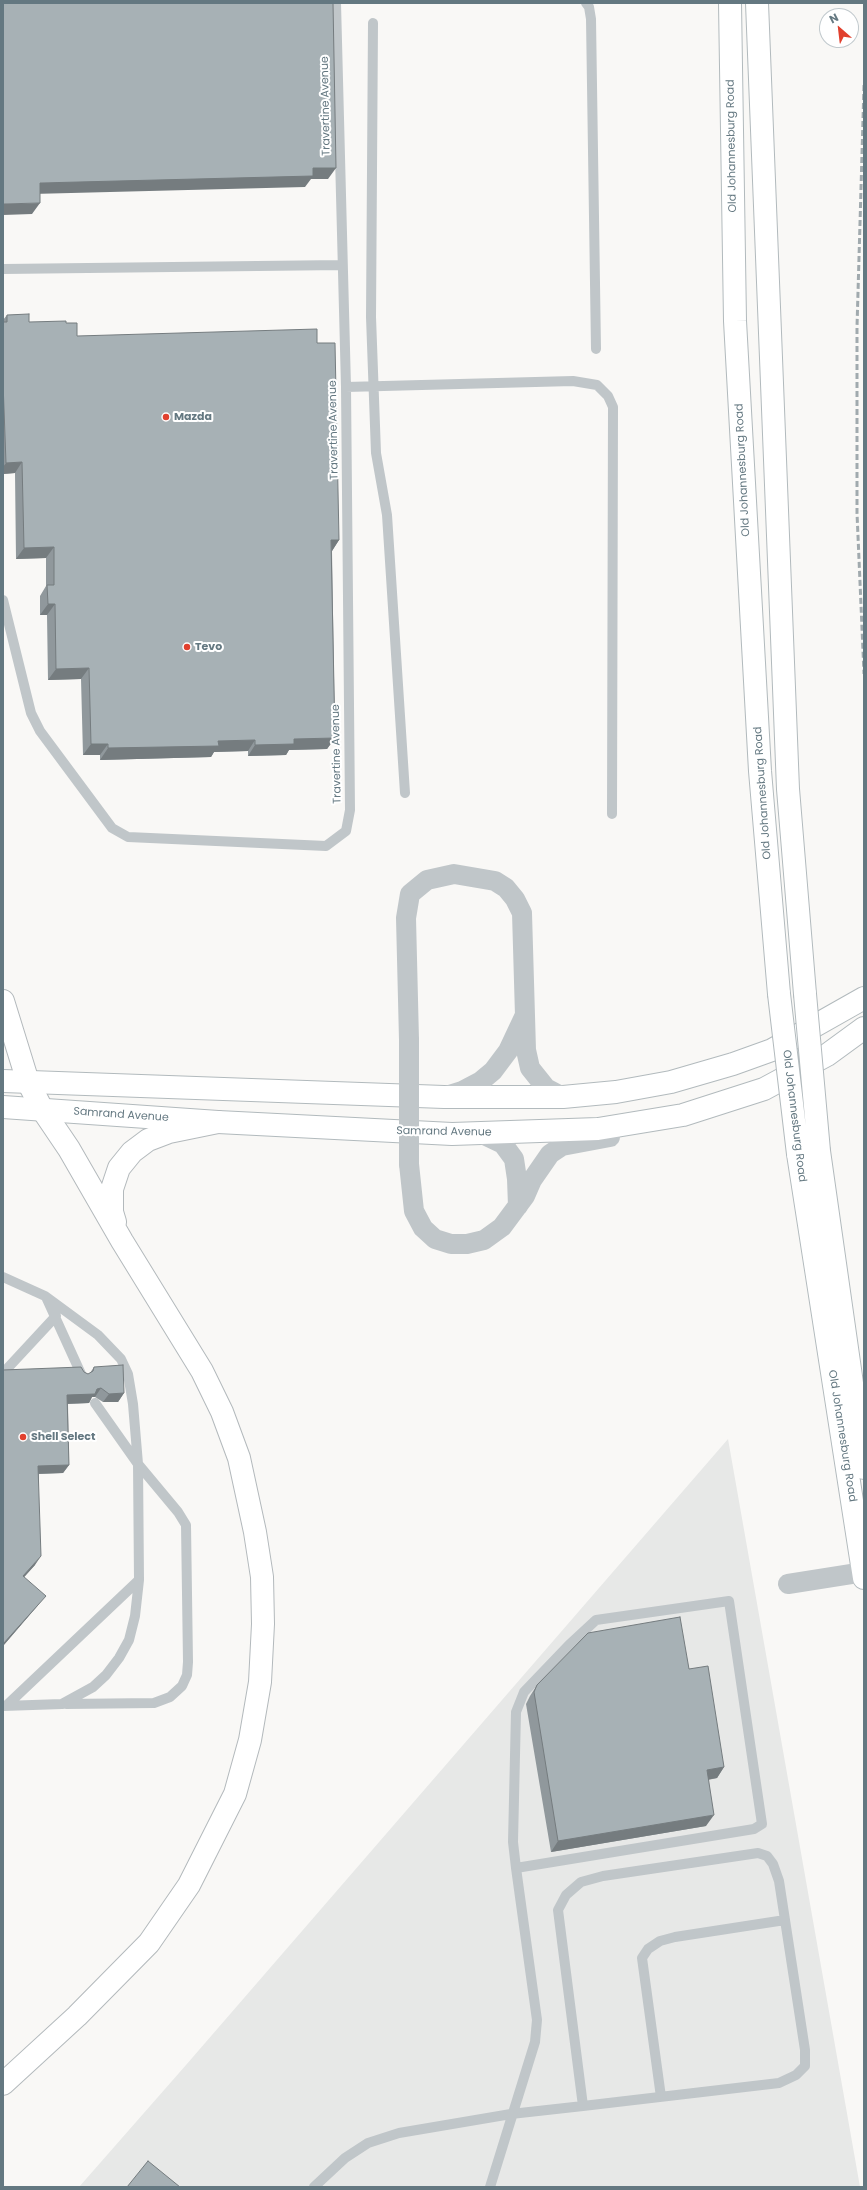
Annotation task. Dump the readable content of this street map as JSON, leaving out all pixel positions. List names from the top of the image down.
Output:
{
  "streets": {
    "main road": ["Old Johannesburg Road", "Samrand Avenue"],
    "lane": ["Travertine Avenue"]
  },
  "places": ["Mazda", "Tevo", "Shell Select"],
  "north": "top left"
}
